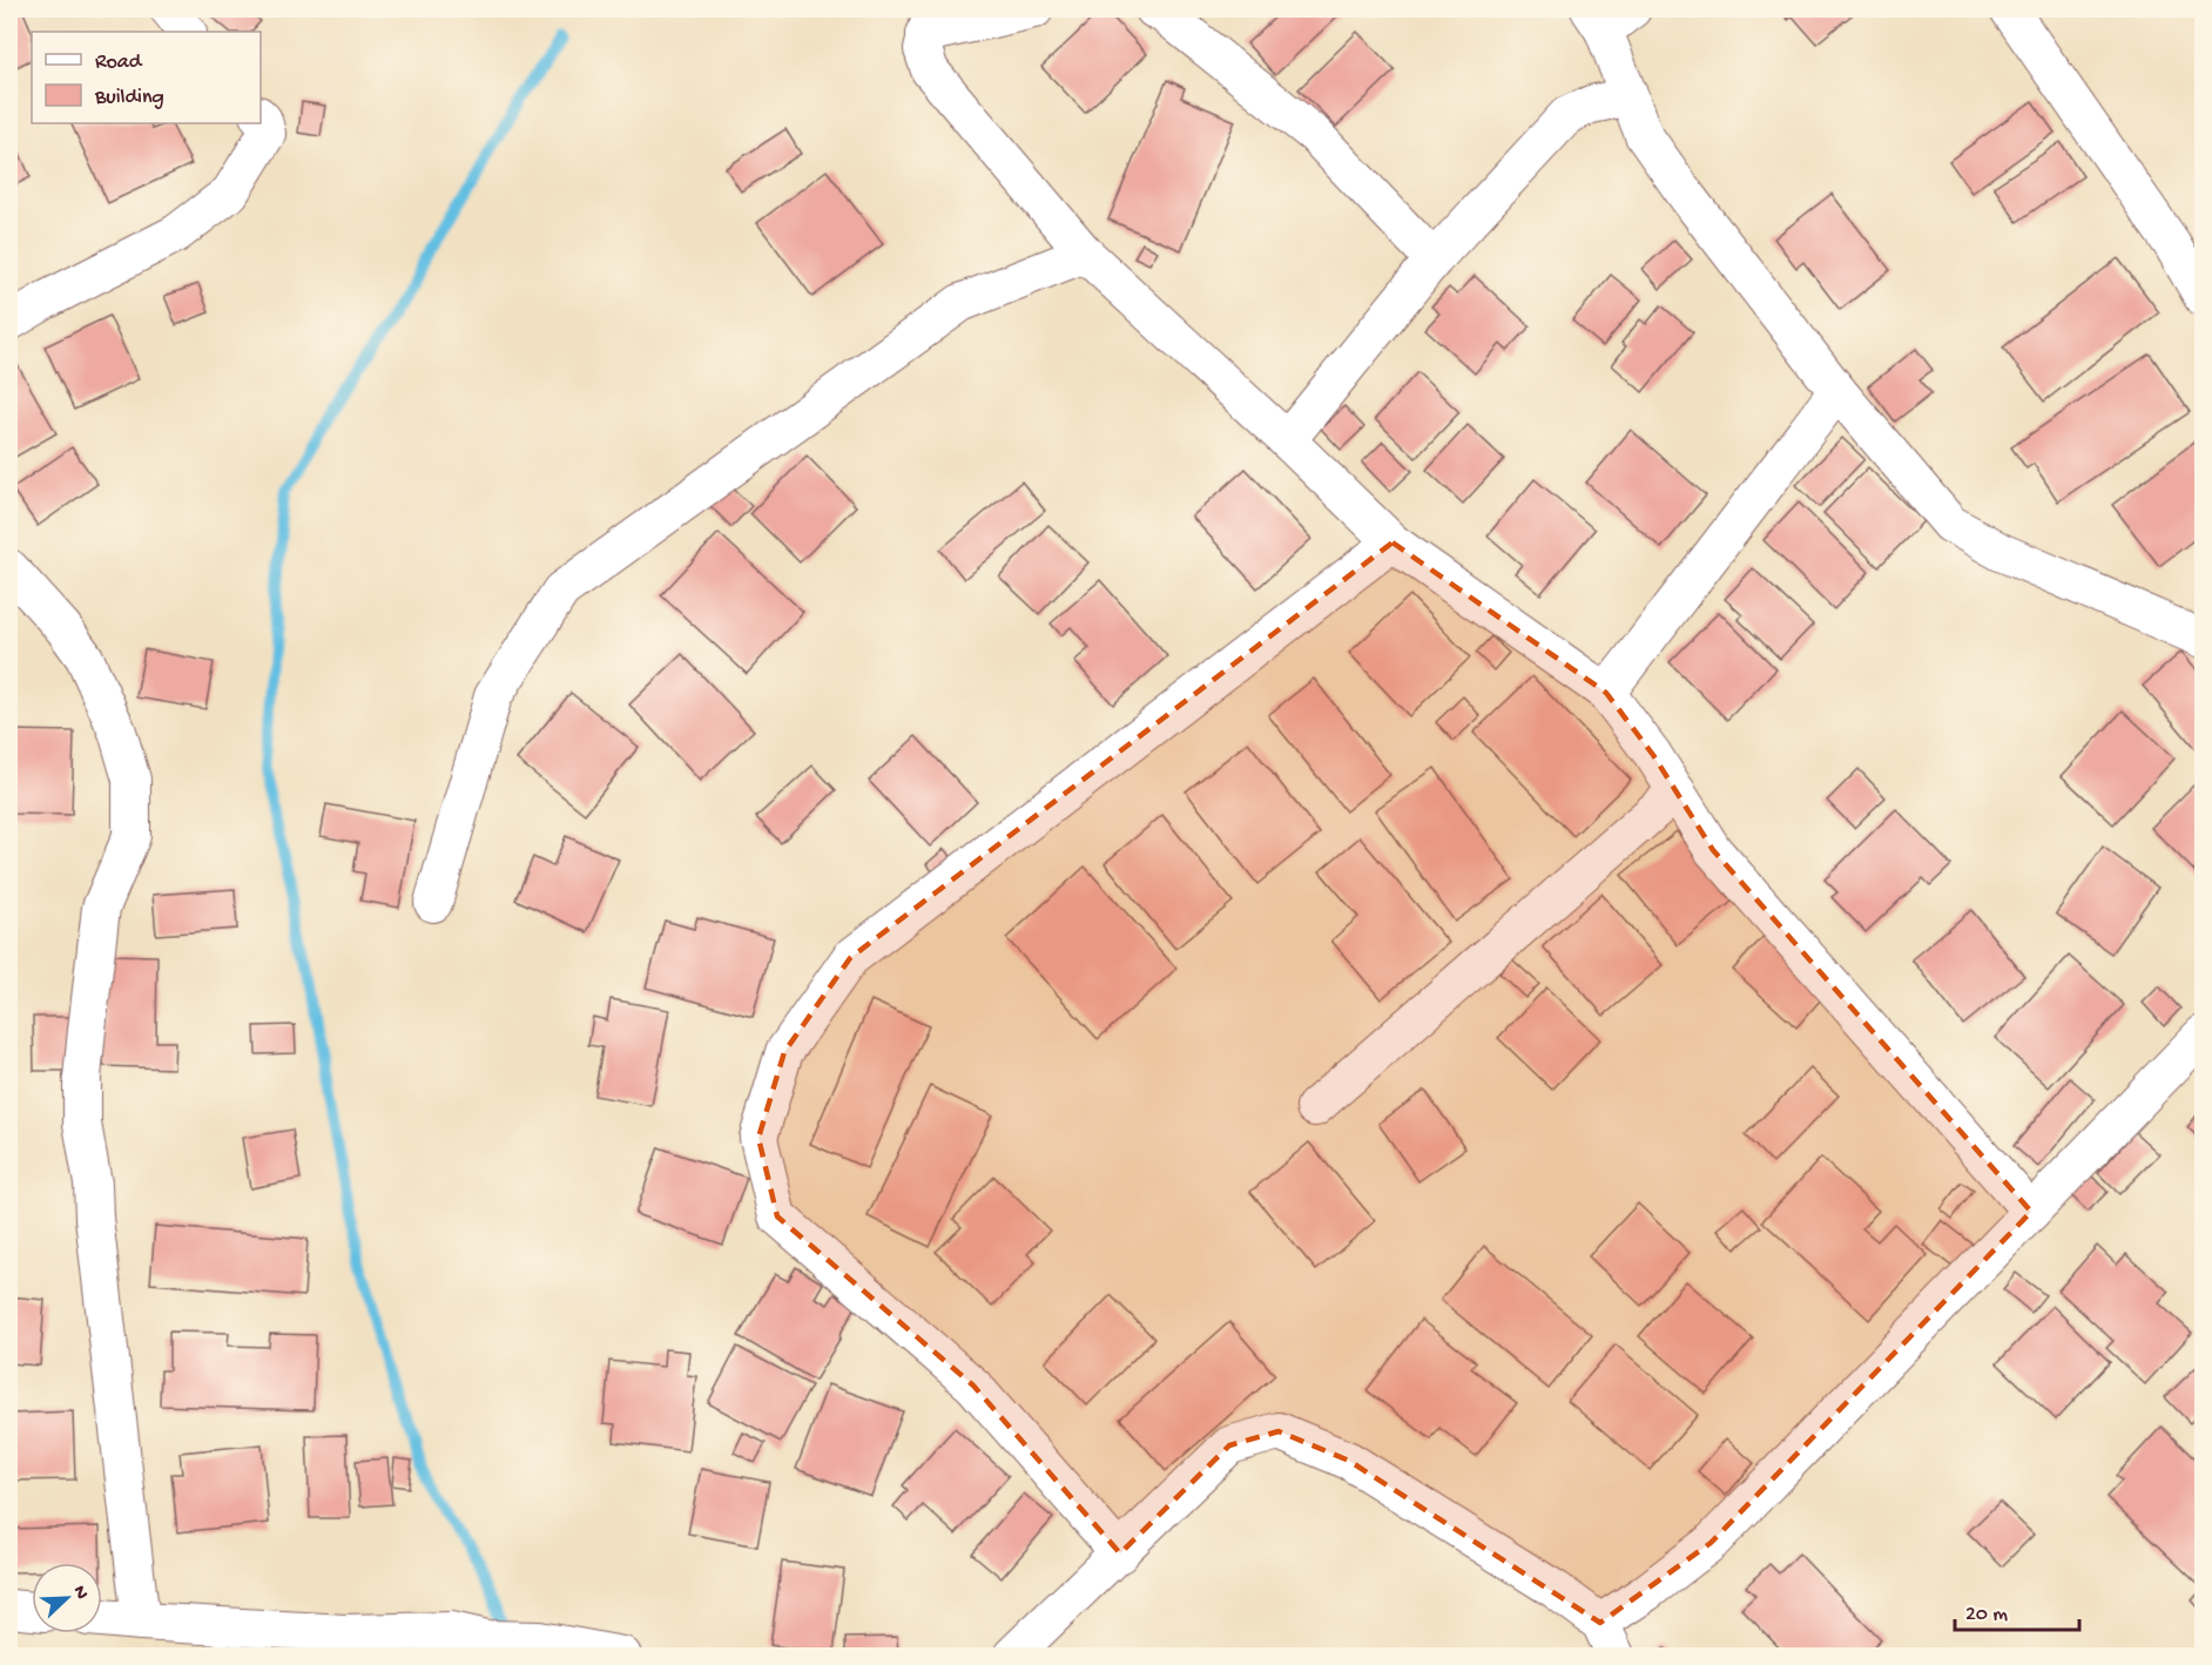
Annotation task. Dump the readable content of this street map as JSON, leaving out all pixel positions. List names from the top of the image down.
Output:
{
  "legend": ["Road", "Building"],
  "scale_bar": "20 m",
  "north": "top right"
}
